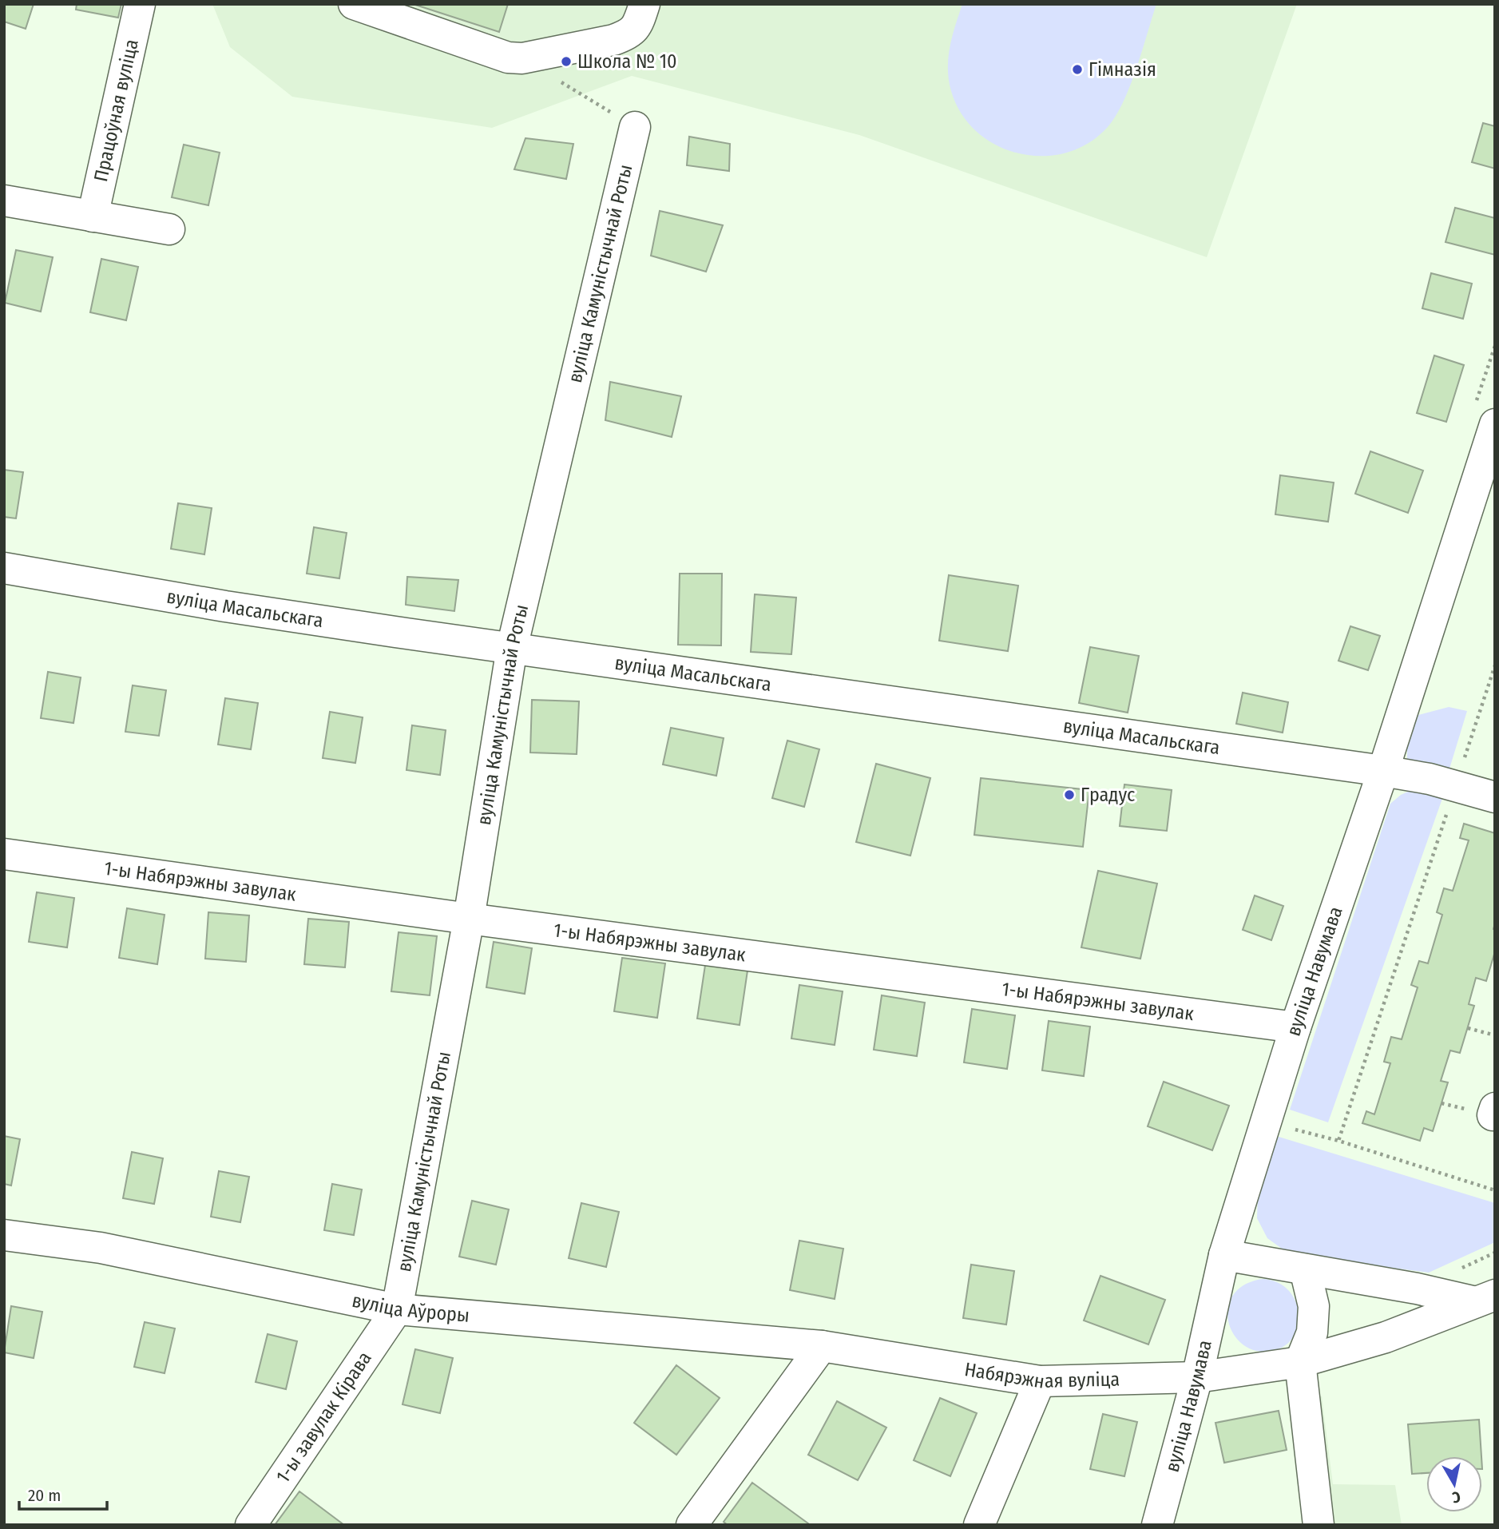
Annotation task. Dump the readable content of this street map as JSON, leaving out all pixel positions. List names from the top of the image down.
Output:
{
  "streets": {
    "street": [
      "Працоўная вуліца",
      "вуліца Камуністычнай Роты",
      "вуліца Масальскага",
      "1-ы Набярэжны завулак",
      "вуліца Навумава",
      "вуліца Аўроры",
      "Набярэжная вуліца",
      "1-ы завулак Кірава"
    ]
  },
  "crossings": [
    ["вуліца Камуністычнай Роты", "вуліца Масальскага"],
    ["вуліца Камуністычнай Роты", "1-ы Набярэжны завулак"],
    ["вуліца Камуністычнай Роты", "вуліца Аўроры"],
    ["вуліца Камуністычнай Роты", "1-ы завулак Кірава"],
    ["вуліца Масальскага", "вуліца Навумава"],
    ["1-ы Набярэжны завулак", "вуліца Навумава"],
    ["вуліца Навумава", "Набярэжная вуліца"],
    ["вуліца Аўроры", "Набярэжная вуліца"],
    ["вуліца Аўроры", "1-ы завулак Кірава"]
  ],
  "places": ["Школа № 10", "Гімназія", "Градус"],
  "scale_bar": "20 m",
  "north": "bottom"
}
